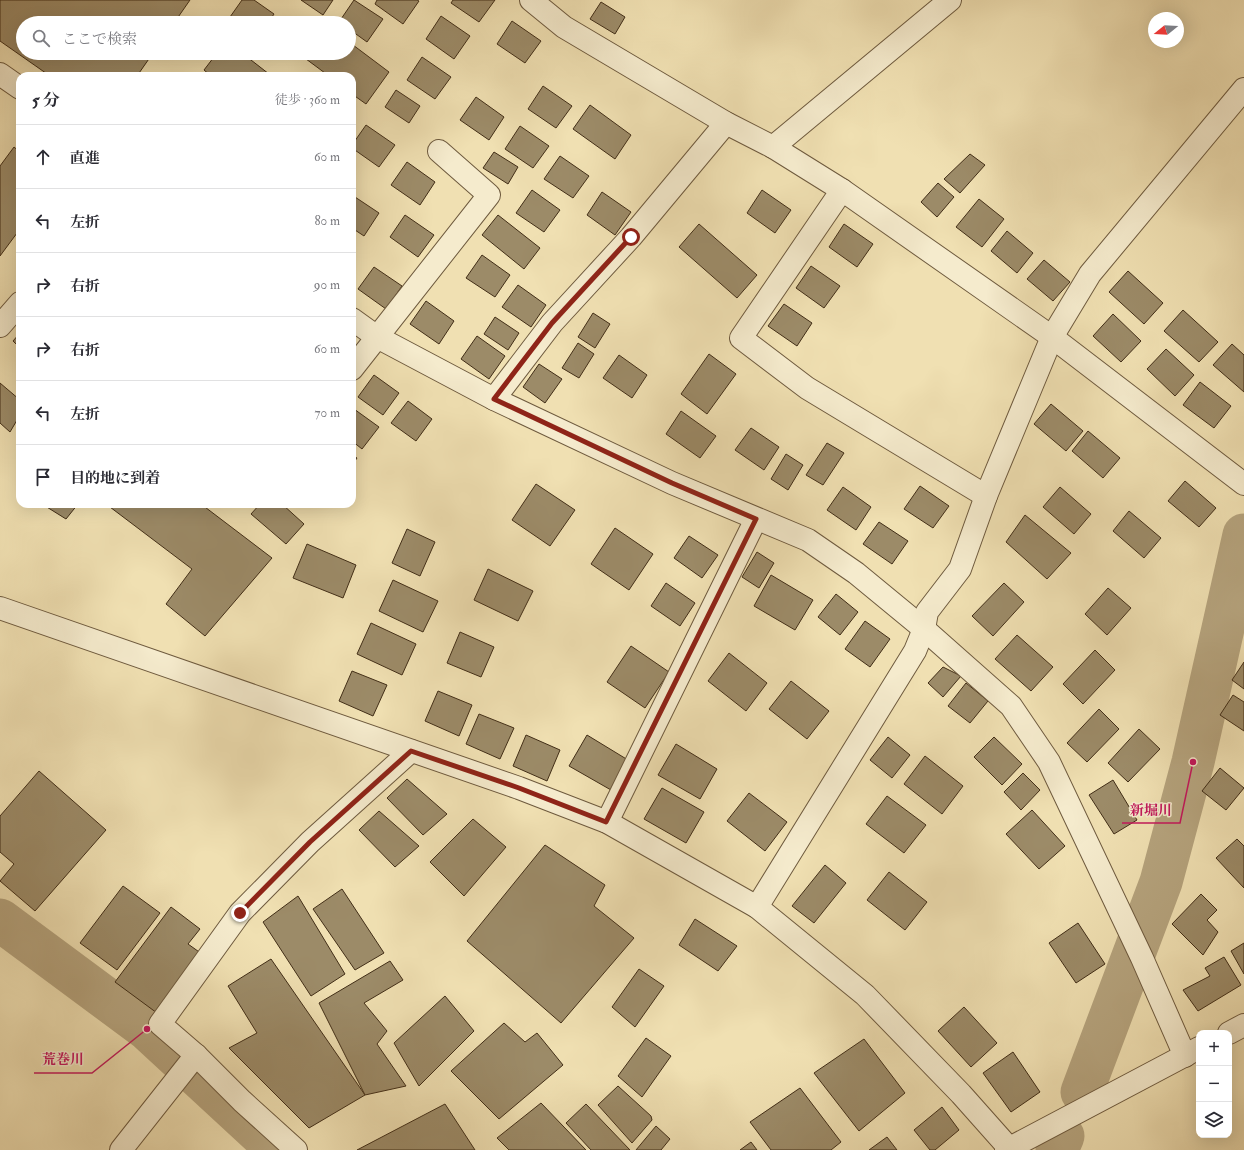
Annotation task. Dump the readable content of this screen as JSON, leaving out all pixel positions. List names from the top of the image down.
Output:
{
  "places": ["新堀川", "荒巻川"],
  "north": "left",
  "page": {
    "search": "ここで検索",
    "heading": ["5 分", "徒歩 · 360 m"],
    "list": [
      ["直進", "60 m"],
      ["左折", "80 m"],
      ["右折", "90 m"],
      ["右折", "60 m"],
      ["左折", "70 m"],
      "目的地に到着"
    ],
    "map_buttons": ["+", "−"]
  }
}
